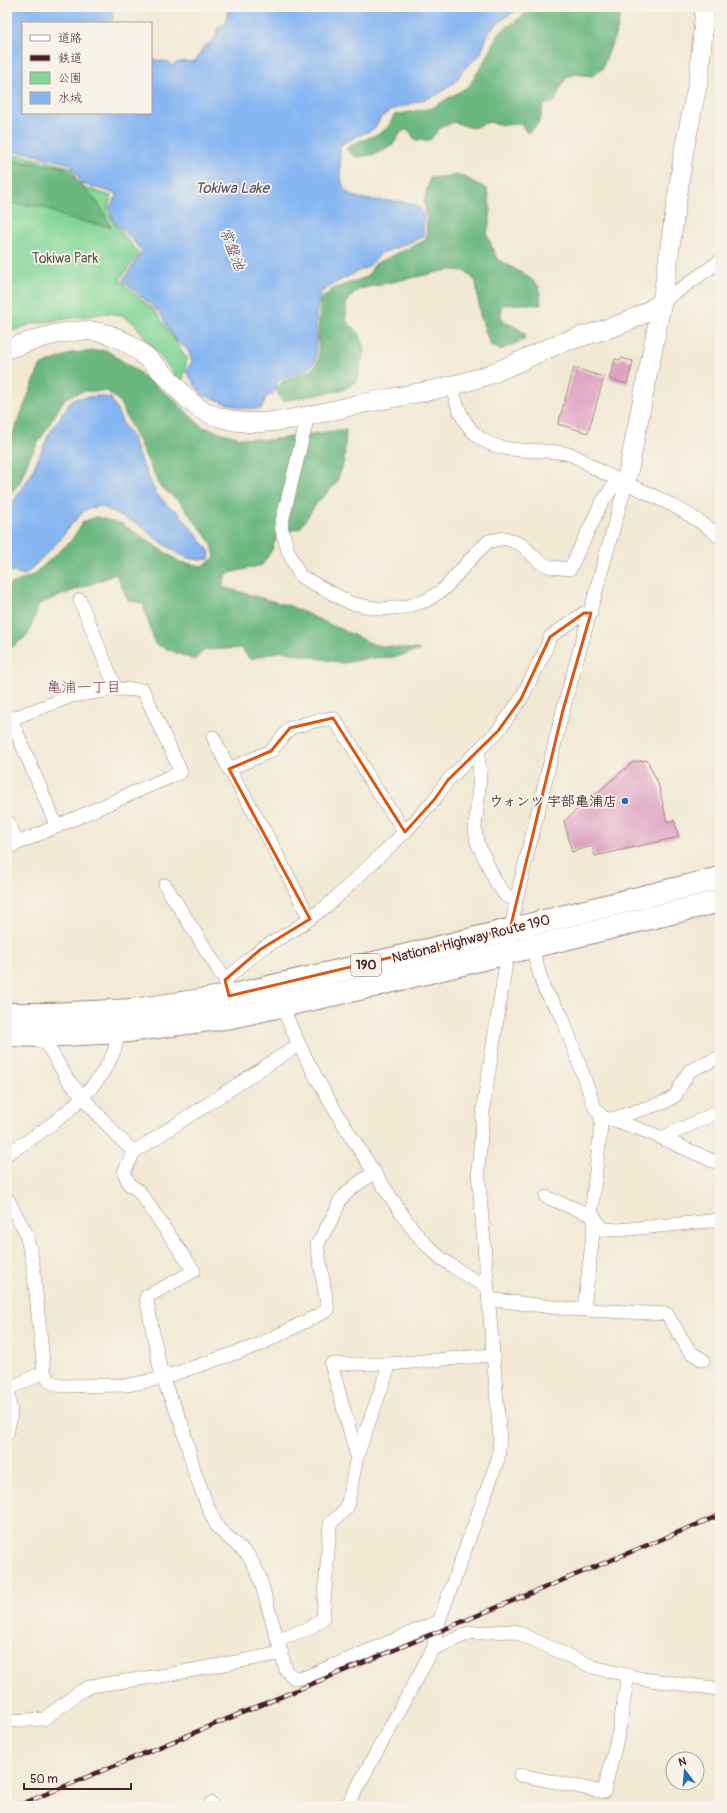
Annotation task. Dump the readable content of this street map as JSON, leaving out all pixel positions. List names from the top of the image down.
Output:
{
  "streets": {
    "highway": ["National Highway Route 190", "190"]
  },
  "districts": ["亀浦一丁目"],
  "water": ["Tokiwa Lake", "常盤池"],
  "parks": ["Tokiwa Park"],
  "places": ["ウォンツ 宇部亀浦店"],
  "legend": [
    "道路",
    "鉄道",
    "公園",
    "水域"
  ],
  "scale_bar": "50 m",
  "north": "top"
}
